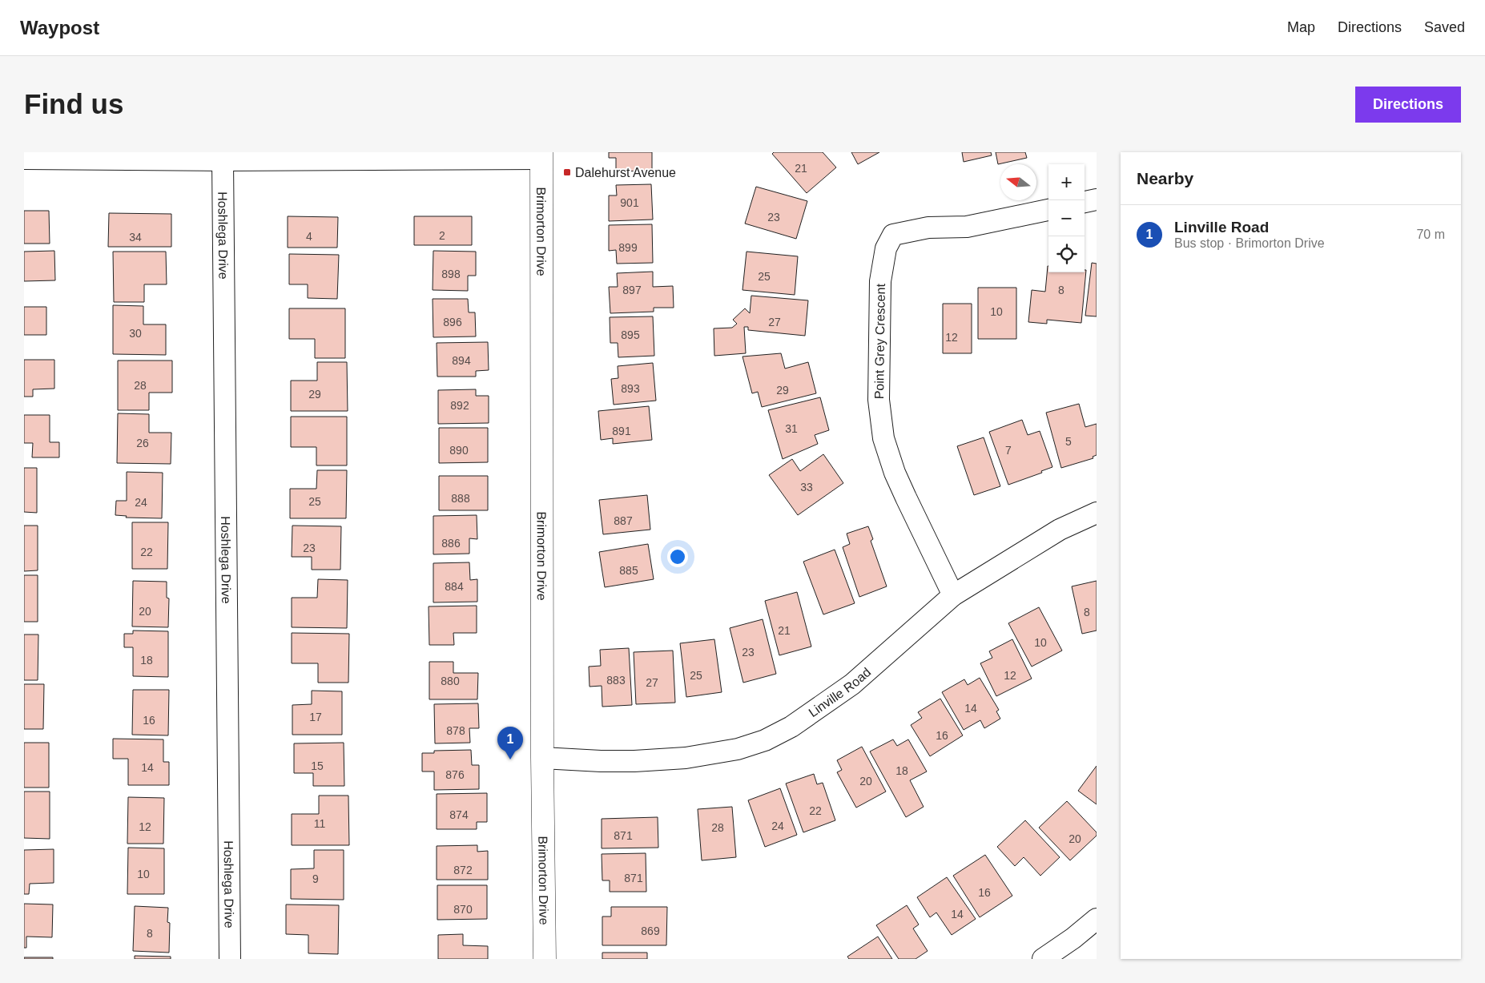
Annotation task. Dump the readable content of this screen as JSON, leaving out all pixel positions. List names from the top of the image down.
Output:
{
  "streets": {
    "street": [
      "Brimorton Drive",
      "Hoshlega Drive",
      "Point Grey Crescent",
      "Linville Road"
    ]
  },
  "crossings": [
    ["Brimorton Drive", "Linville Road"],
    ["Point Grey Crescent", "Linville Road"]
  ],
  "places": {
    "transit": ["Dalehurst Avenue"]
  },
  "house_numbers": [
    "21",
    "901",
    "23",
    "2",
    "4",
    "34",
    "899",
    "898",
    "25",
    "897",
    "8",
    "10",
    "896",
    "27",
    "30",
    "895",
    "12",
    "894",
    "28",
    "893",
    "29",
    "29",
    "892",
    "31",
    "891",
    "5",
    "26",
    "890",
    "7",
    "33",
    "888",
    "25",
    "24",
    "887",
    "886",
    "23",
    "22",
    "885",
    "884",
    "20",
    "8",
    "21",
    "10",
    "23",
    "18",
    "25",
    "12",
    "883",
    "880",
    "27",
    "14",
    "17",
    "16",
    "878",
    "16",
    "15",
    "14",
    "18",
    "876",
    "20",
    "22",
    "874",
    "11",
    "24",
    "12",
    "28",
    "871",
    "20",
    "872",
    "10",
    "871",
    "9",
    "16",
    "870",
    "14",
    "869",
    "8"
  ],
  "north": "left",
  "page": {
    "header": "Waypost",
    "nav": ["Map", "Directions", "Saved"],
    "buttons": "Directions",
    "title": "Find us",
    "heading": "Nearby",
    "map_buttons": ["+", "−"],
    "list": [
      {
        "mark": "1",
        "name": "Linville Road",
        "note": "Bus stop · Brimorton Drive",
        "value": "70 m"
      }
    ],
    "pins": "1"
  }
}
